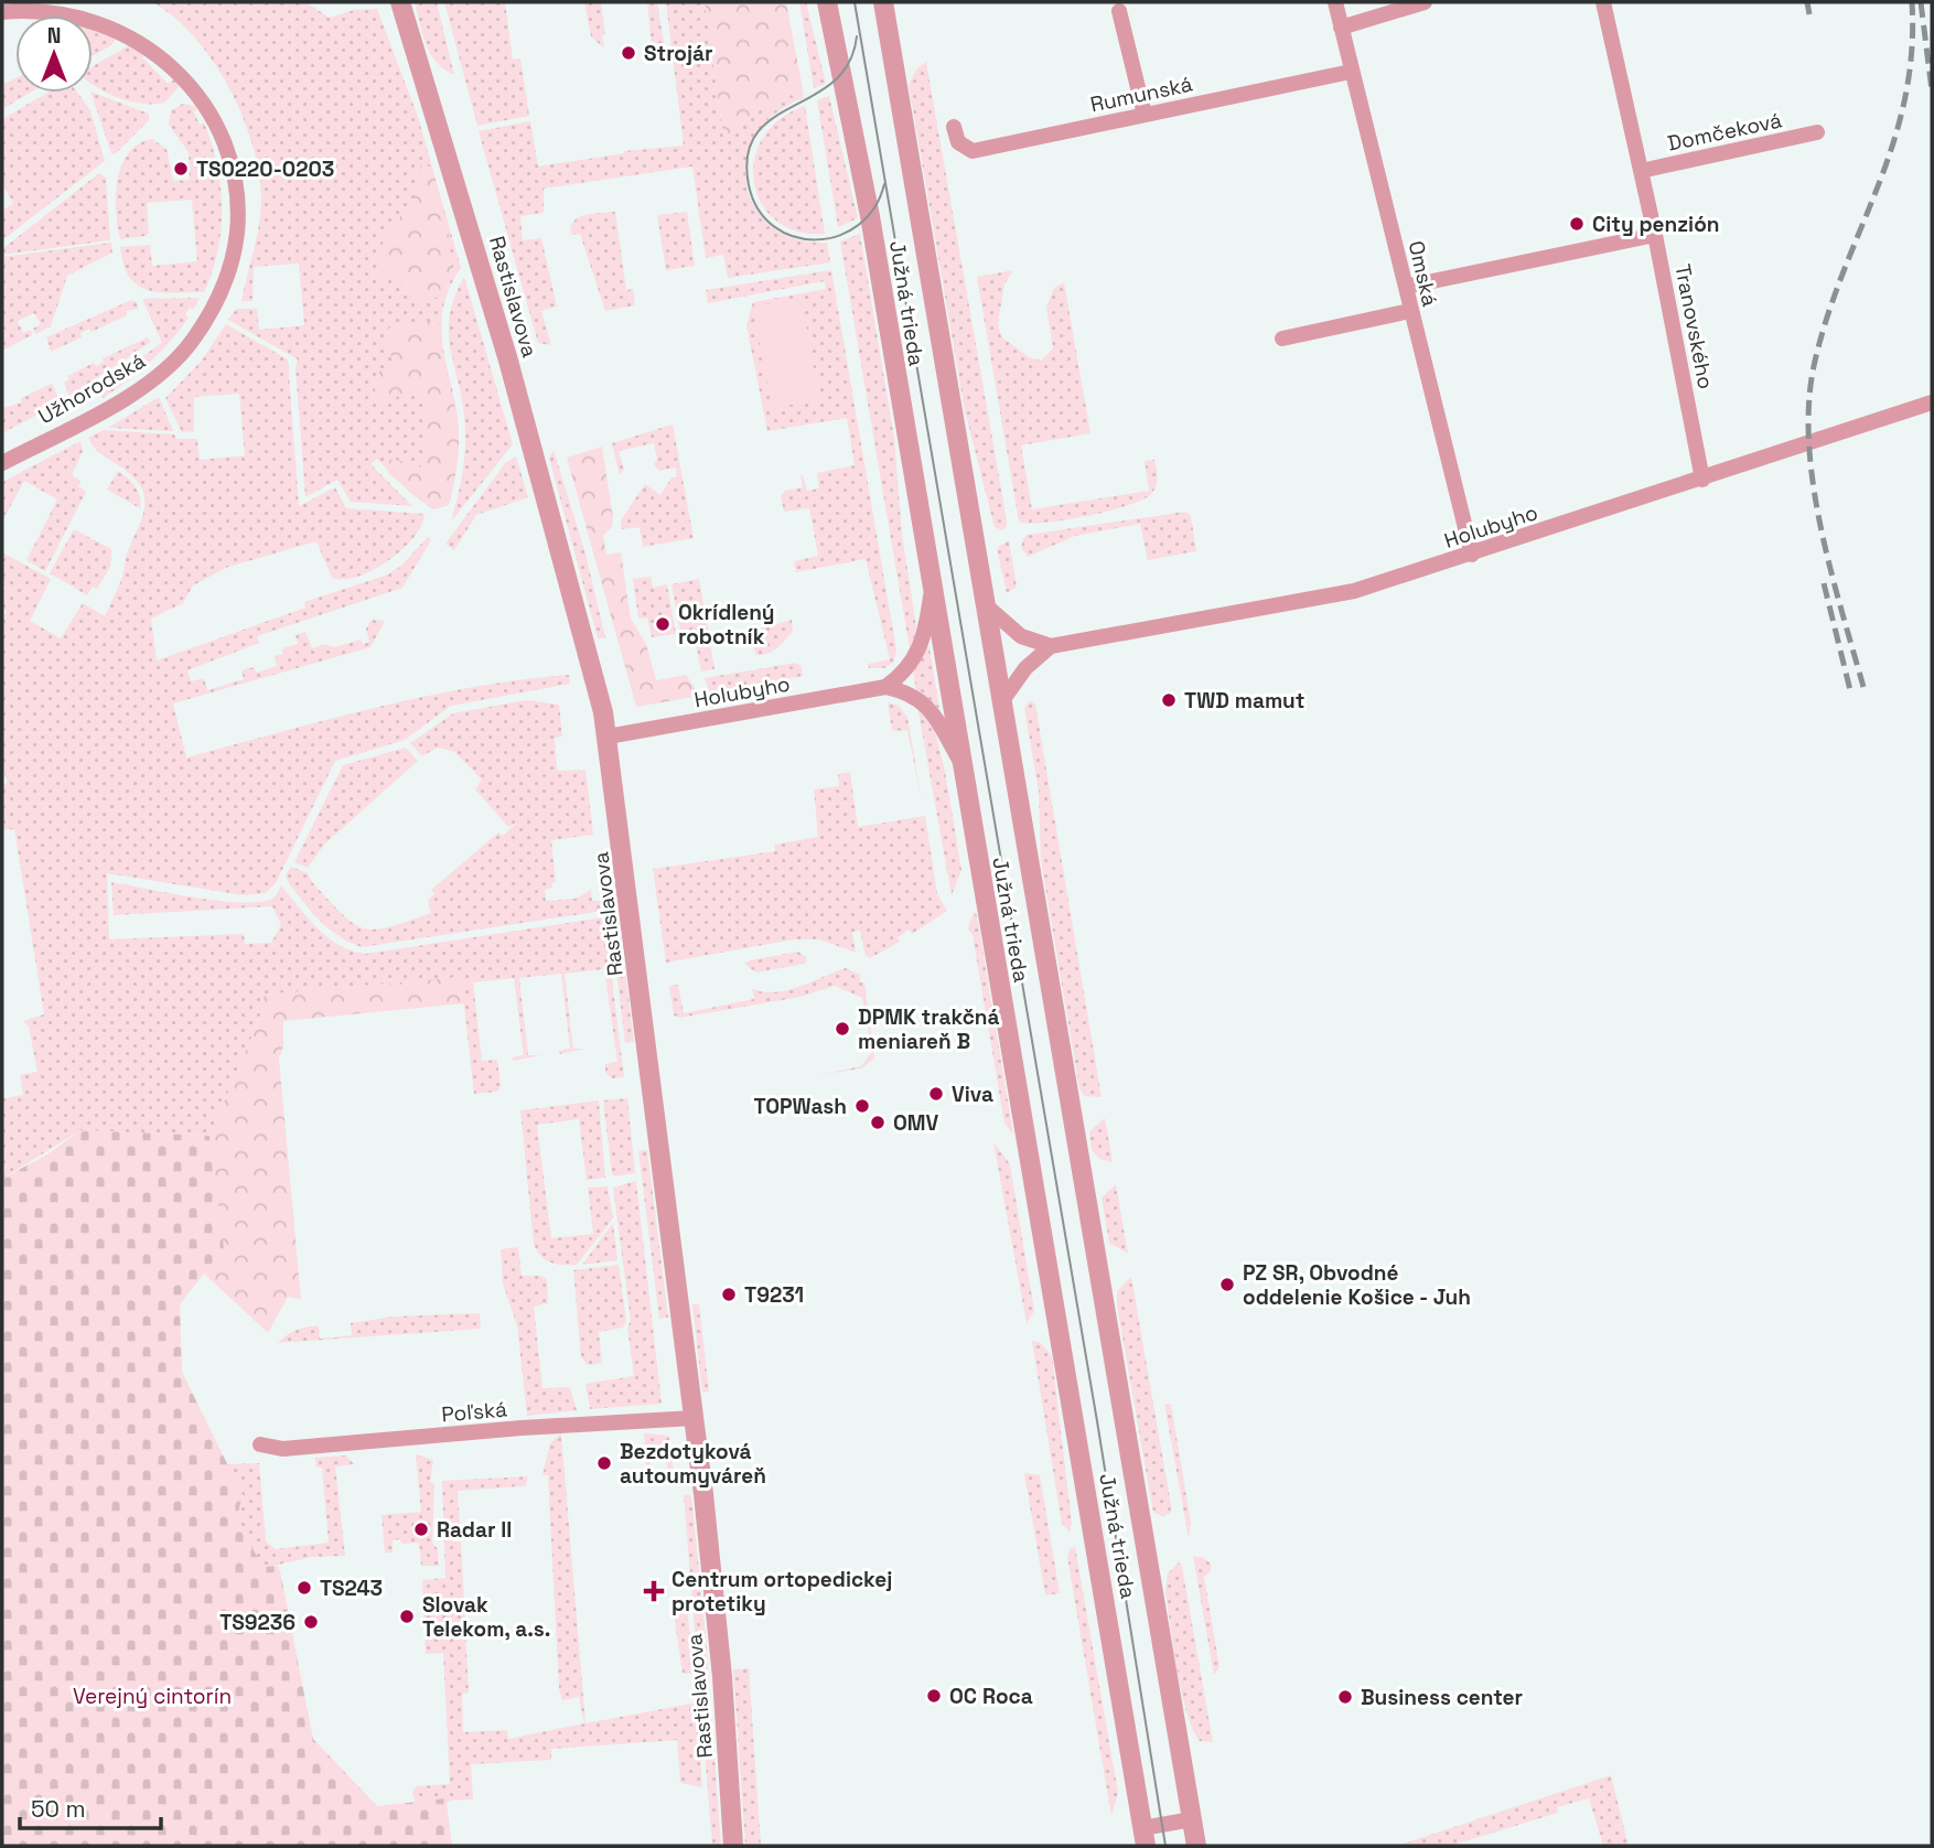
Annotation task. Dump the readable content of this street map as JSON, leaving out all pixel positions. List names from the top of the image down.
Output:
{
  "streets": {
    "street": [
      "Rumunská",
      "Domčeková",
      "Omská",
      "Rastislavova",
      "Južná trieda",
      "Tranovského",
      "Užhorodská",
      "Holubyho",
      "Poľská"
    ]
  },
  "crossings": [
    ["Rumunská", "Omská"],
    ["Domčeková", "Tranovského"],
    ["Omská", "Holubyho"],
    ["Rastislavova", "Holubyho"],
    ["Rastislavova", "Poľská"],
    ["Tranovského", "Holubyho"]
  ],
  "parks": ["Verejný cintorín"],
  "places": {
    "other": [
      "Strojár",
      "TS0220-0203",
      "City penzión",
      "Okrídlený robotník",
      "TWD mamut",
      "DPMK trakčná meniareň B",
      "Viva",
      "TOPWash",
      "OMV",
      "PZ SR, Obvodné oddelenie Košice - Juh",
      "T9231",
      "Bezdotyková autoumyváreň",
      "Radar II",
      "TS243",
      "Slovak Telekom, a.s.",
      "TS9236",
      "OC Roca",
      "Business center"
    ],
    "health": ["Centrum ortopedickej protetiky"]
  },
  "scale_bar": "50 m",
  "north": "top"
}
